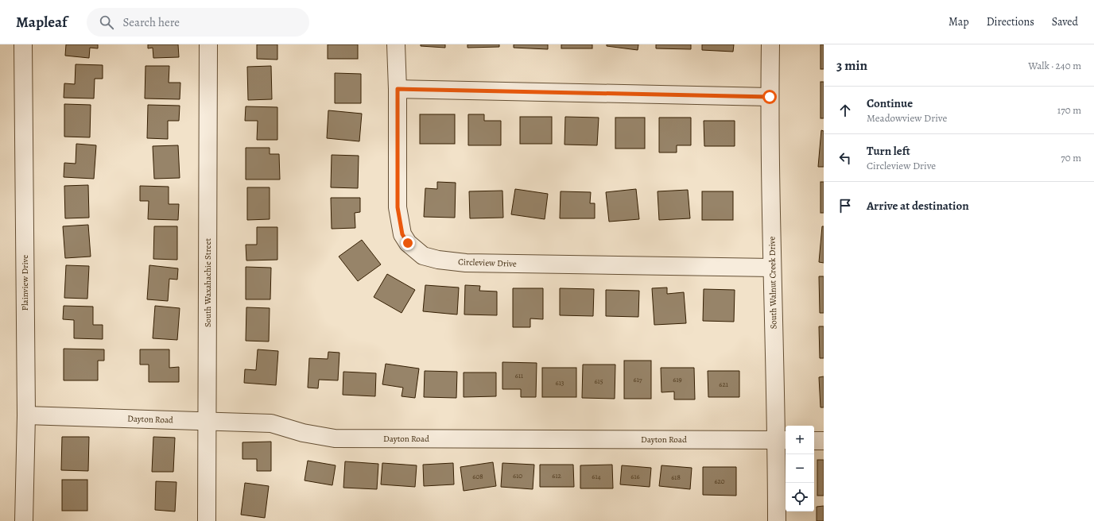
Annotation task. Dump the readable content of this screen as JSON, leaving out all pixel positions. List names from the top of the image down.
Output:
{
  "streets": {
    "street": [
      "Circleview Drive",
      "Plainview Drive",
      "South Waxahachie Street",
      "South Walnut Creek Drive",
      "Dayton Road"
    ]
  },
  "crossings": [
    ["Circleview Drive", "South Walnut Creek Drive"],
    ["Plainview Drive", "Dayton Road"],
    ["South Waxahachie Street", "Dayton Road"],
    ["South Walnut Creek Drive", "Dayton Road"]
  ],
  "house_numbers": [
    "611",
    "617",
    "619",
    "615",
    "613",
    "621",
    "610",
    "612",
    "608",
    "614",
    "616",
    "618",
    "620"
  ],
  "page": {
    "header": "Mapleaf",
    "search": "Search here",
    "nav": ["Map", "Directions", "Saved"],
    "heading": ["3 min", "Walk · 240 m"],
    "list": [
      ["Continue", "Meadowview Drive", "170 m"],
      ["Turn left", "Circleview Drive", "70 m"],
      "Arrive at destination"
    ],
    "map_buttons": ["+", "−"]
  }
}
